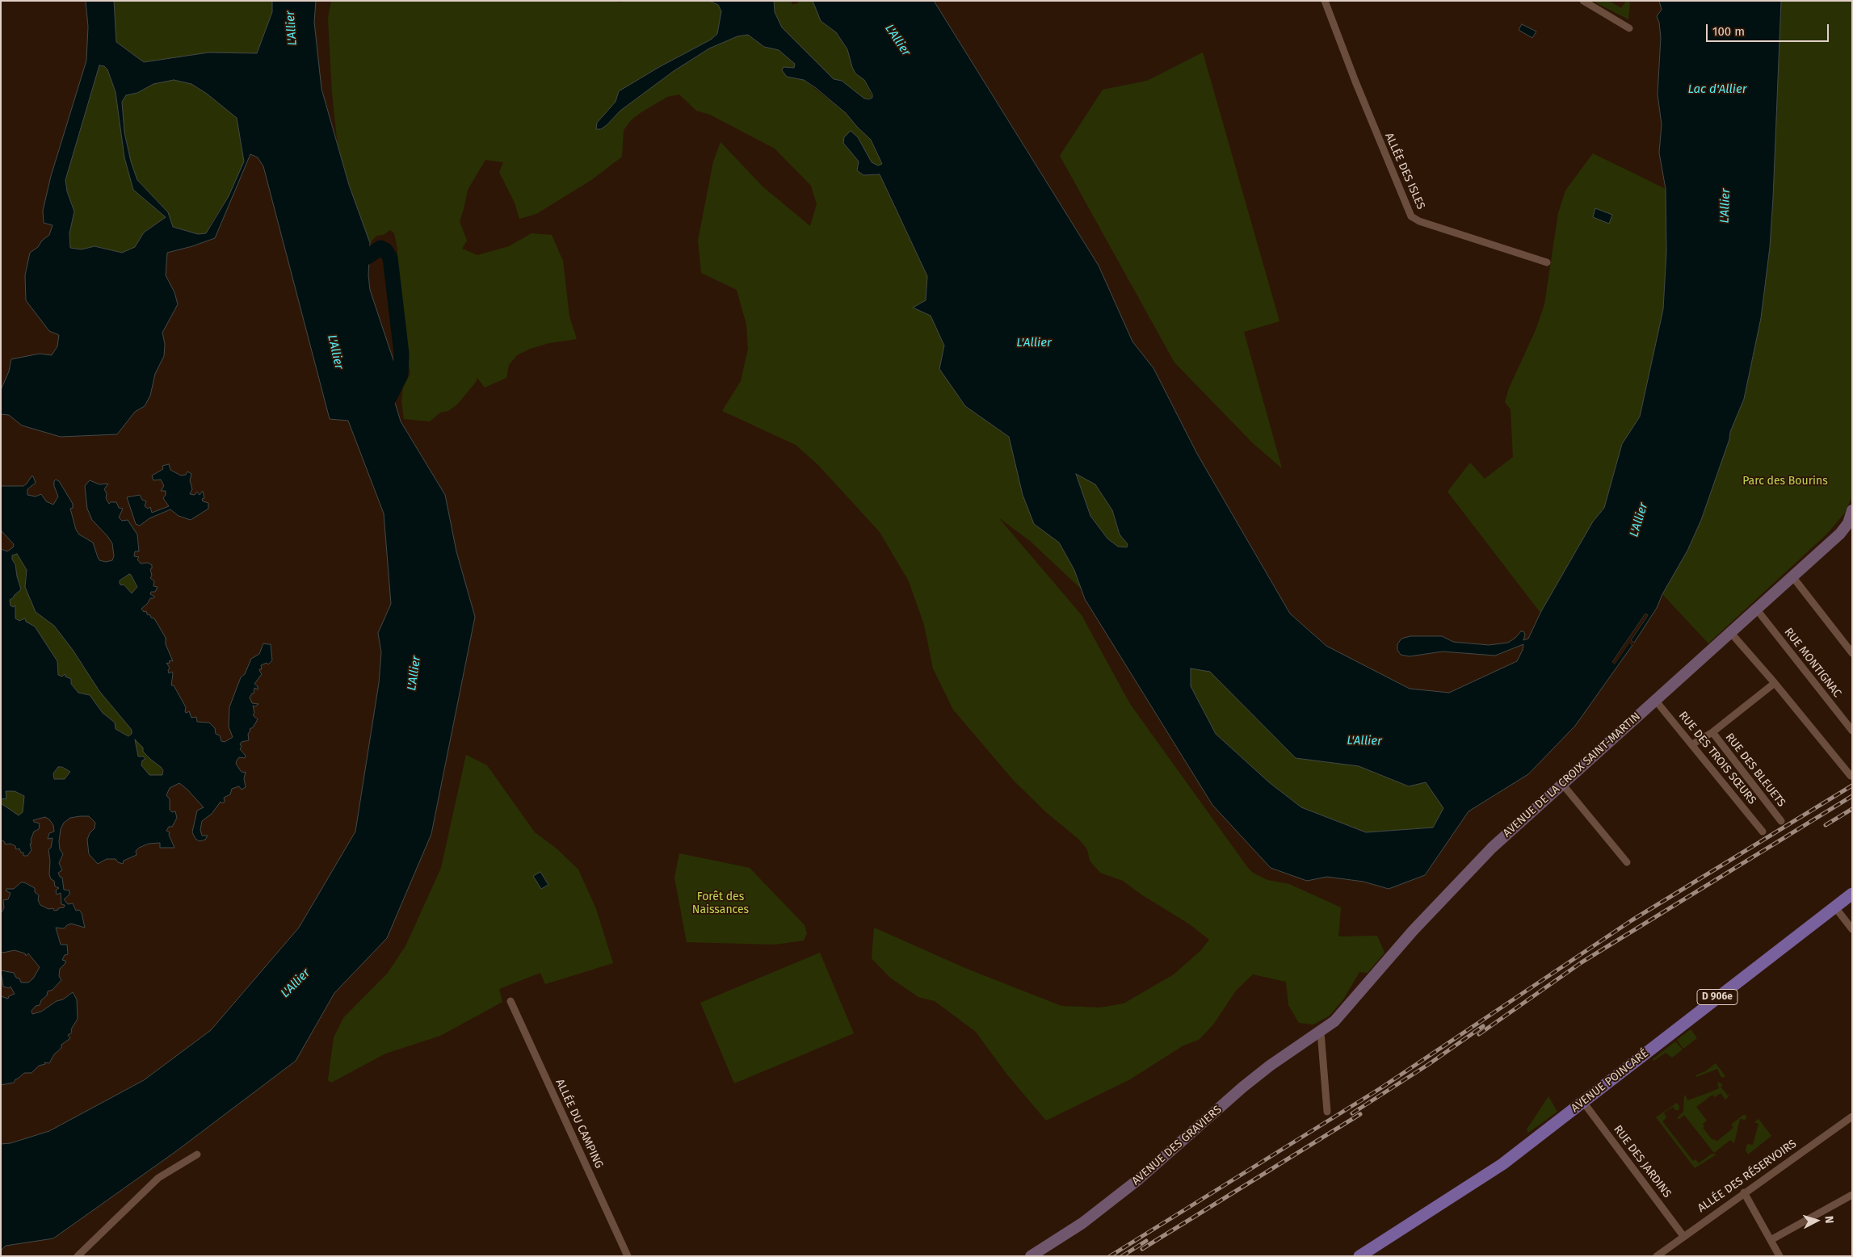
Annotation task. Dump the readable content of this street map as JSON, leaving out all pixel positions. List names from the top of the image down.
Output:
{
  "streets": {
    "main road": ["D 906e", "AVENUE POINCARÉ"],
    "street": [
      "ALLÉE DES ISLES",
      "RUE MONTIGNAC",
      "RUE DES TROIS SŒURS",
      "RUE DES BLEUETS",
      "AVENUE DE LA CROIX SAINT-MARTIN",
      "ALLÉE DU CAMPING",
      "AVENUE DES GRAVIERS",
      "RUE DES JARDINS",
      "ALLÉE DES RÉSERVOIRS"
    ]
  },
  "crossings": [
    ["RUE MONTIGNAC", "AVENUE DE LA CROIX SAINT-MARTIN"],
    ["RUE DES TROIS SŒURS", "AVENUE DE LA CROIX SAINT-MARTIN"],
    ["AVENUE DE LA CROIX SAINT-MARTIN", "AVENUE DES GRAVIERS"],
    ["AVENUE POINCARÉ", "RUE DES JARDINS"],
    ["RUE DES JARDINS", "ALLÉE DES RÉSERVOIRS"]
  ],
  "water": ["L'Allier", "Lac d'Allier"],
  "parks": ["Parc des Bourins", "Forêt des Naissances"],
  "scale_bar": "100 m",
  "north": "right"
}
